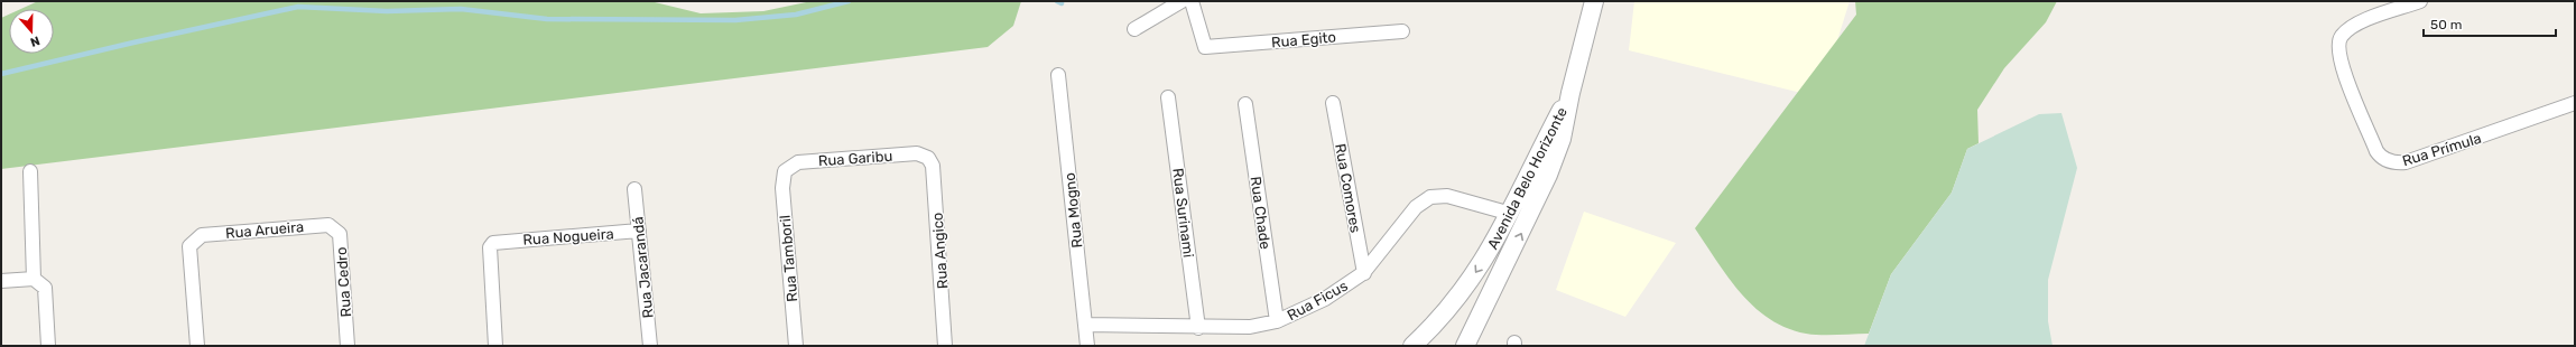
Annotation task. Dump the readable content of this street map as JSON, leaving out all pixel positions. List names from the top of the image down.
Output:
{
  "streets": {
    "street": [
      "Rua Egito",
      "Rua Prímula",
      "Rua Garibu",
      "Avenida Belo Horizonte",
      "Rua Comores",
      "Rua Mogno",
      "Rua Surinami",
      "Rua Chade",
      "Rua Arueira",
      "Rua Nogueira",
      "Rua Angico",
      "Rua Tamboril",
      "Rua Jacarandá",
      "Rua Cedro",
      "Rua Ficus"
    ]
  },
  "crossings": [
    ["Rua Garibu", "Rua Angico"],
    ["Rua Garibu", "Rua Tamboril"],
    ["Avenida Belo Horizonte", "Rua Ficus"],
    ["Rua Comores", "Rua Ficus"],
    ["Rua Mogno", "Rua Ficus"],
    ["Rua Surinami", "Rua Ficus"],
    ["Rua Chade", "Rua Ficus"],
    ["Rua Arueira", "Rua Cedro"],
    ["Rua Nogueira", "Rua Jacarandá"]
  ],
  "scale_bar": "50 m",
  "north": "bottom"
}
